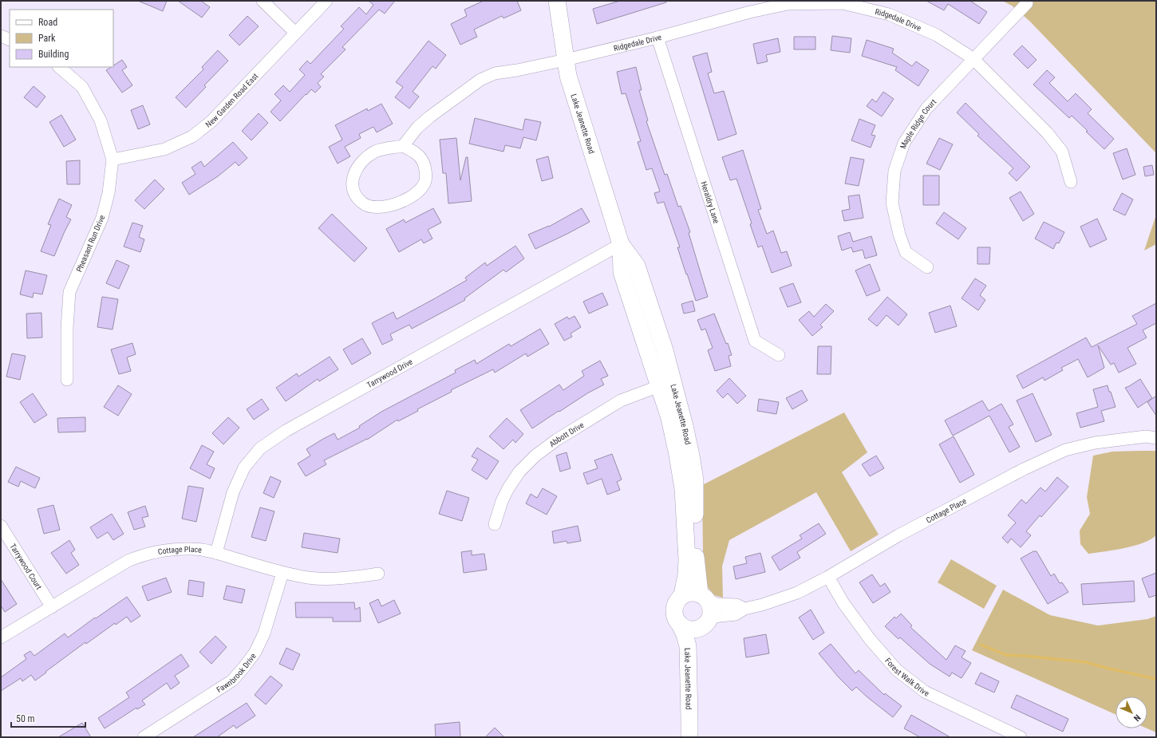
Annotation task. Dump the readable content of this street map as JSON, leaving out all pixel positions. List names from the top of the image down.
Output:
{
  "streets": {
    "street": [
      "Ridgedale Drive",
      "New Garden Road East",
      "Lake Jeanette Road",
      "Maple Ridge Court",
      "Heraldry Lane",
      "Pheasant Run Drive",
      "Tarrywood Drive",
      "Abbott Drive",
      "Cottage Place",
      "Tarrywood Court",
      "Fawnbrook Drive",
      "Forest Walk Drive"
    ]
  },
  "crossings": [
    ["Ridgedale Drive", "Lake Jeanette Road"],
    ["Ridgedale Drive", "Maple Ridge Court"],
    ["Ridgedale Drive", "Heraldry Lane"],
    ["New Garden Road East", "Pheasant Run Drive"],
    ["Lake Jeanette Road", "Tarrywood Drive"],
    ["Lake Jeanette Road", "Abbott Drive"],
    ["Lake Jeanette Road", "Cottage Place"],
    ["Tarrywood Drive", "Cottage Place"],
    ["Cottage Place", "Tarrywood Court"],
    ["Cottage Place", "Fawnbrook Drive"],
    ["Cottage Place", "Forest Walk Drive"]
  ],
  "legend": ["Road", "Park", "Building"],
  "scale_bar": "50 m",
  "north": "bottom right"
}
